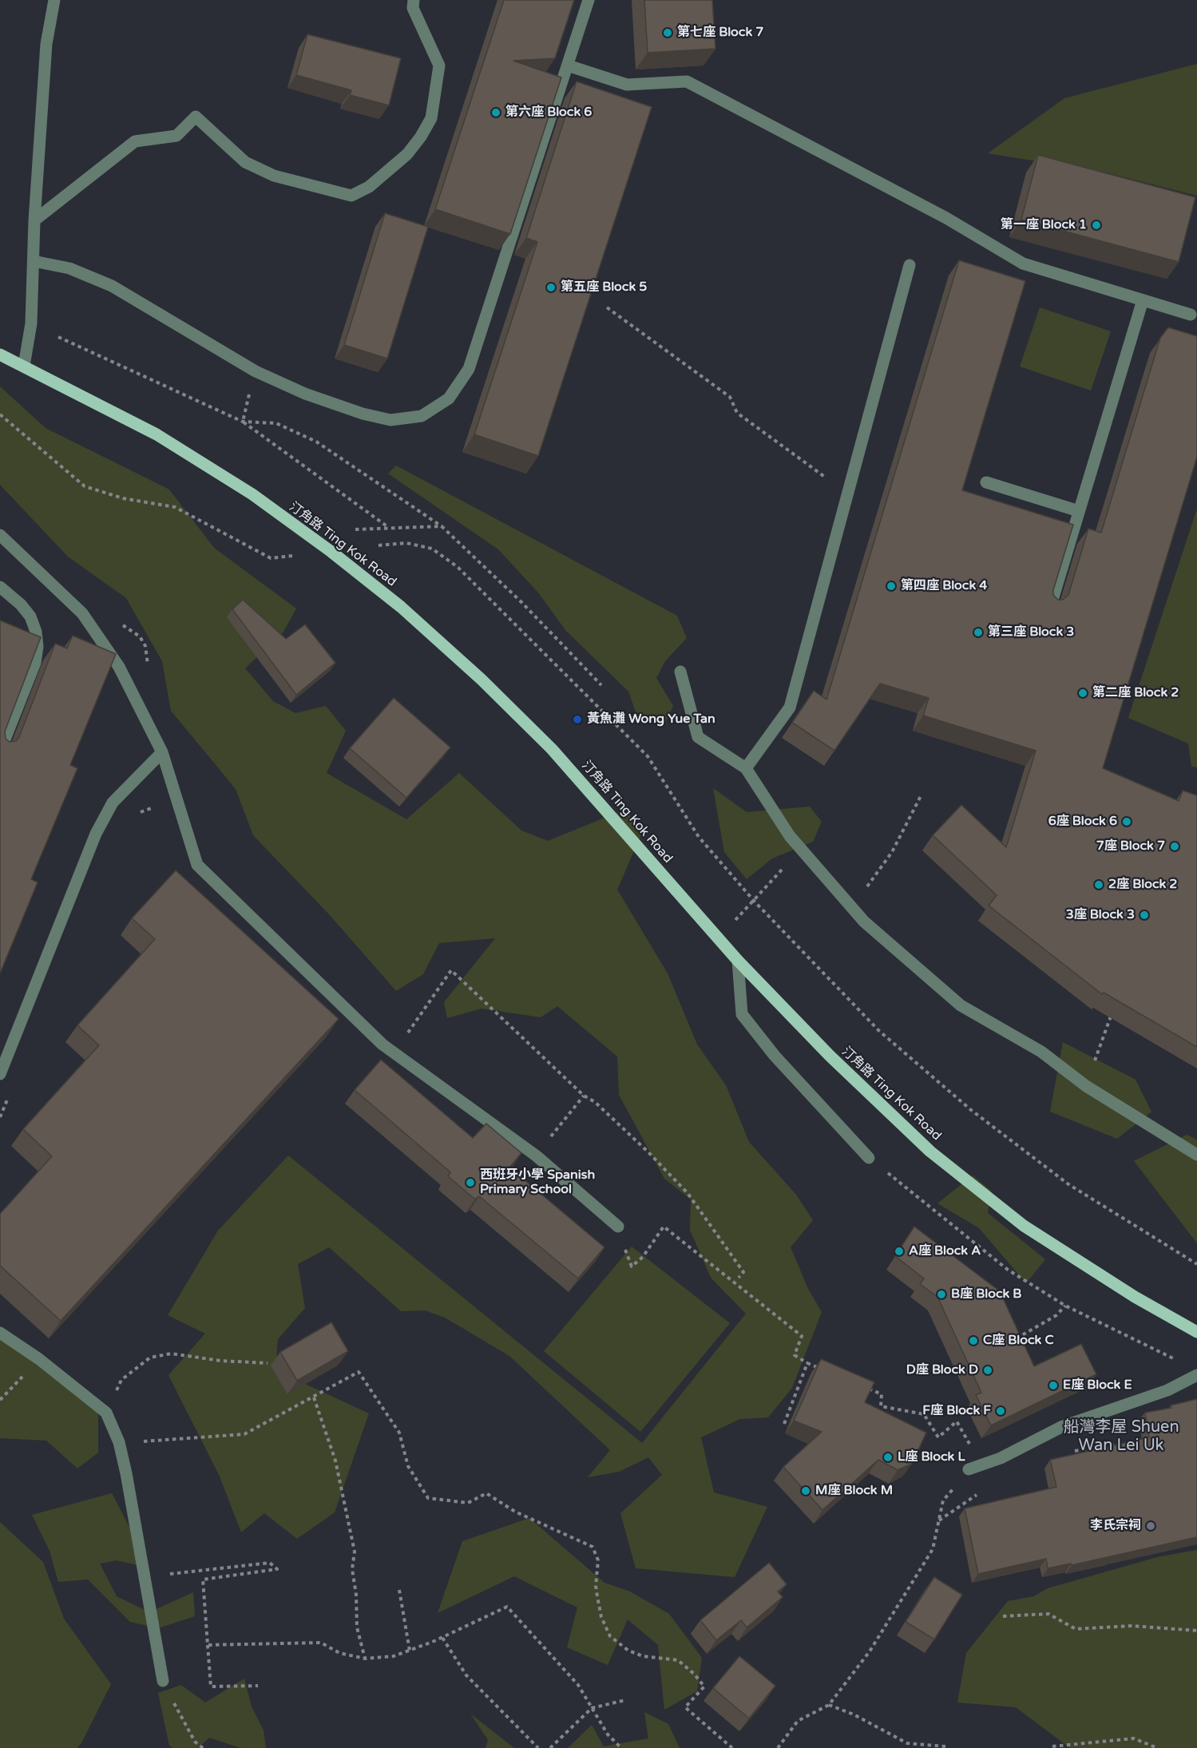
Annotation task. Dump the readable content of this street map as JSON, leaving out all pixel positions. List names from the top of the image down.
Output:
{
  "streets": {
    "main road": ["汀角路 Ting Kok Road"]
  },
  "districts": ["船灣李屋 Shuen Wan Lei Uk"],
  "places": [
    "第七座 Block 7",
    "第六座 Block 6",
    "第一座 Block 1",
    "第五座 Block 5",
    "第四座 Block 4",
    "第三座 Block 3",
    "第二座 Block 2",
    "黃魚灘 Wong Yue Tan",
    "6座 Block 6",
    "7座 Block 7",
    "2座 Block 2",
    "3座 Block 3",
    "西班牙小學 Spanish Primary School",
    "A座 Block A",
    "B座 Block B",
    "C座 Block C",
    "D座 Block D",
    "E座 Block E",
    "F座 Block F",
    "L座 Block L",
    "M座 Block M",
    "李氏宗祠"
  ]
}
